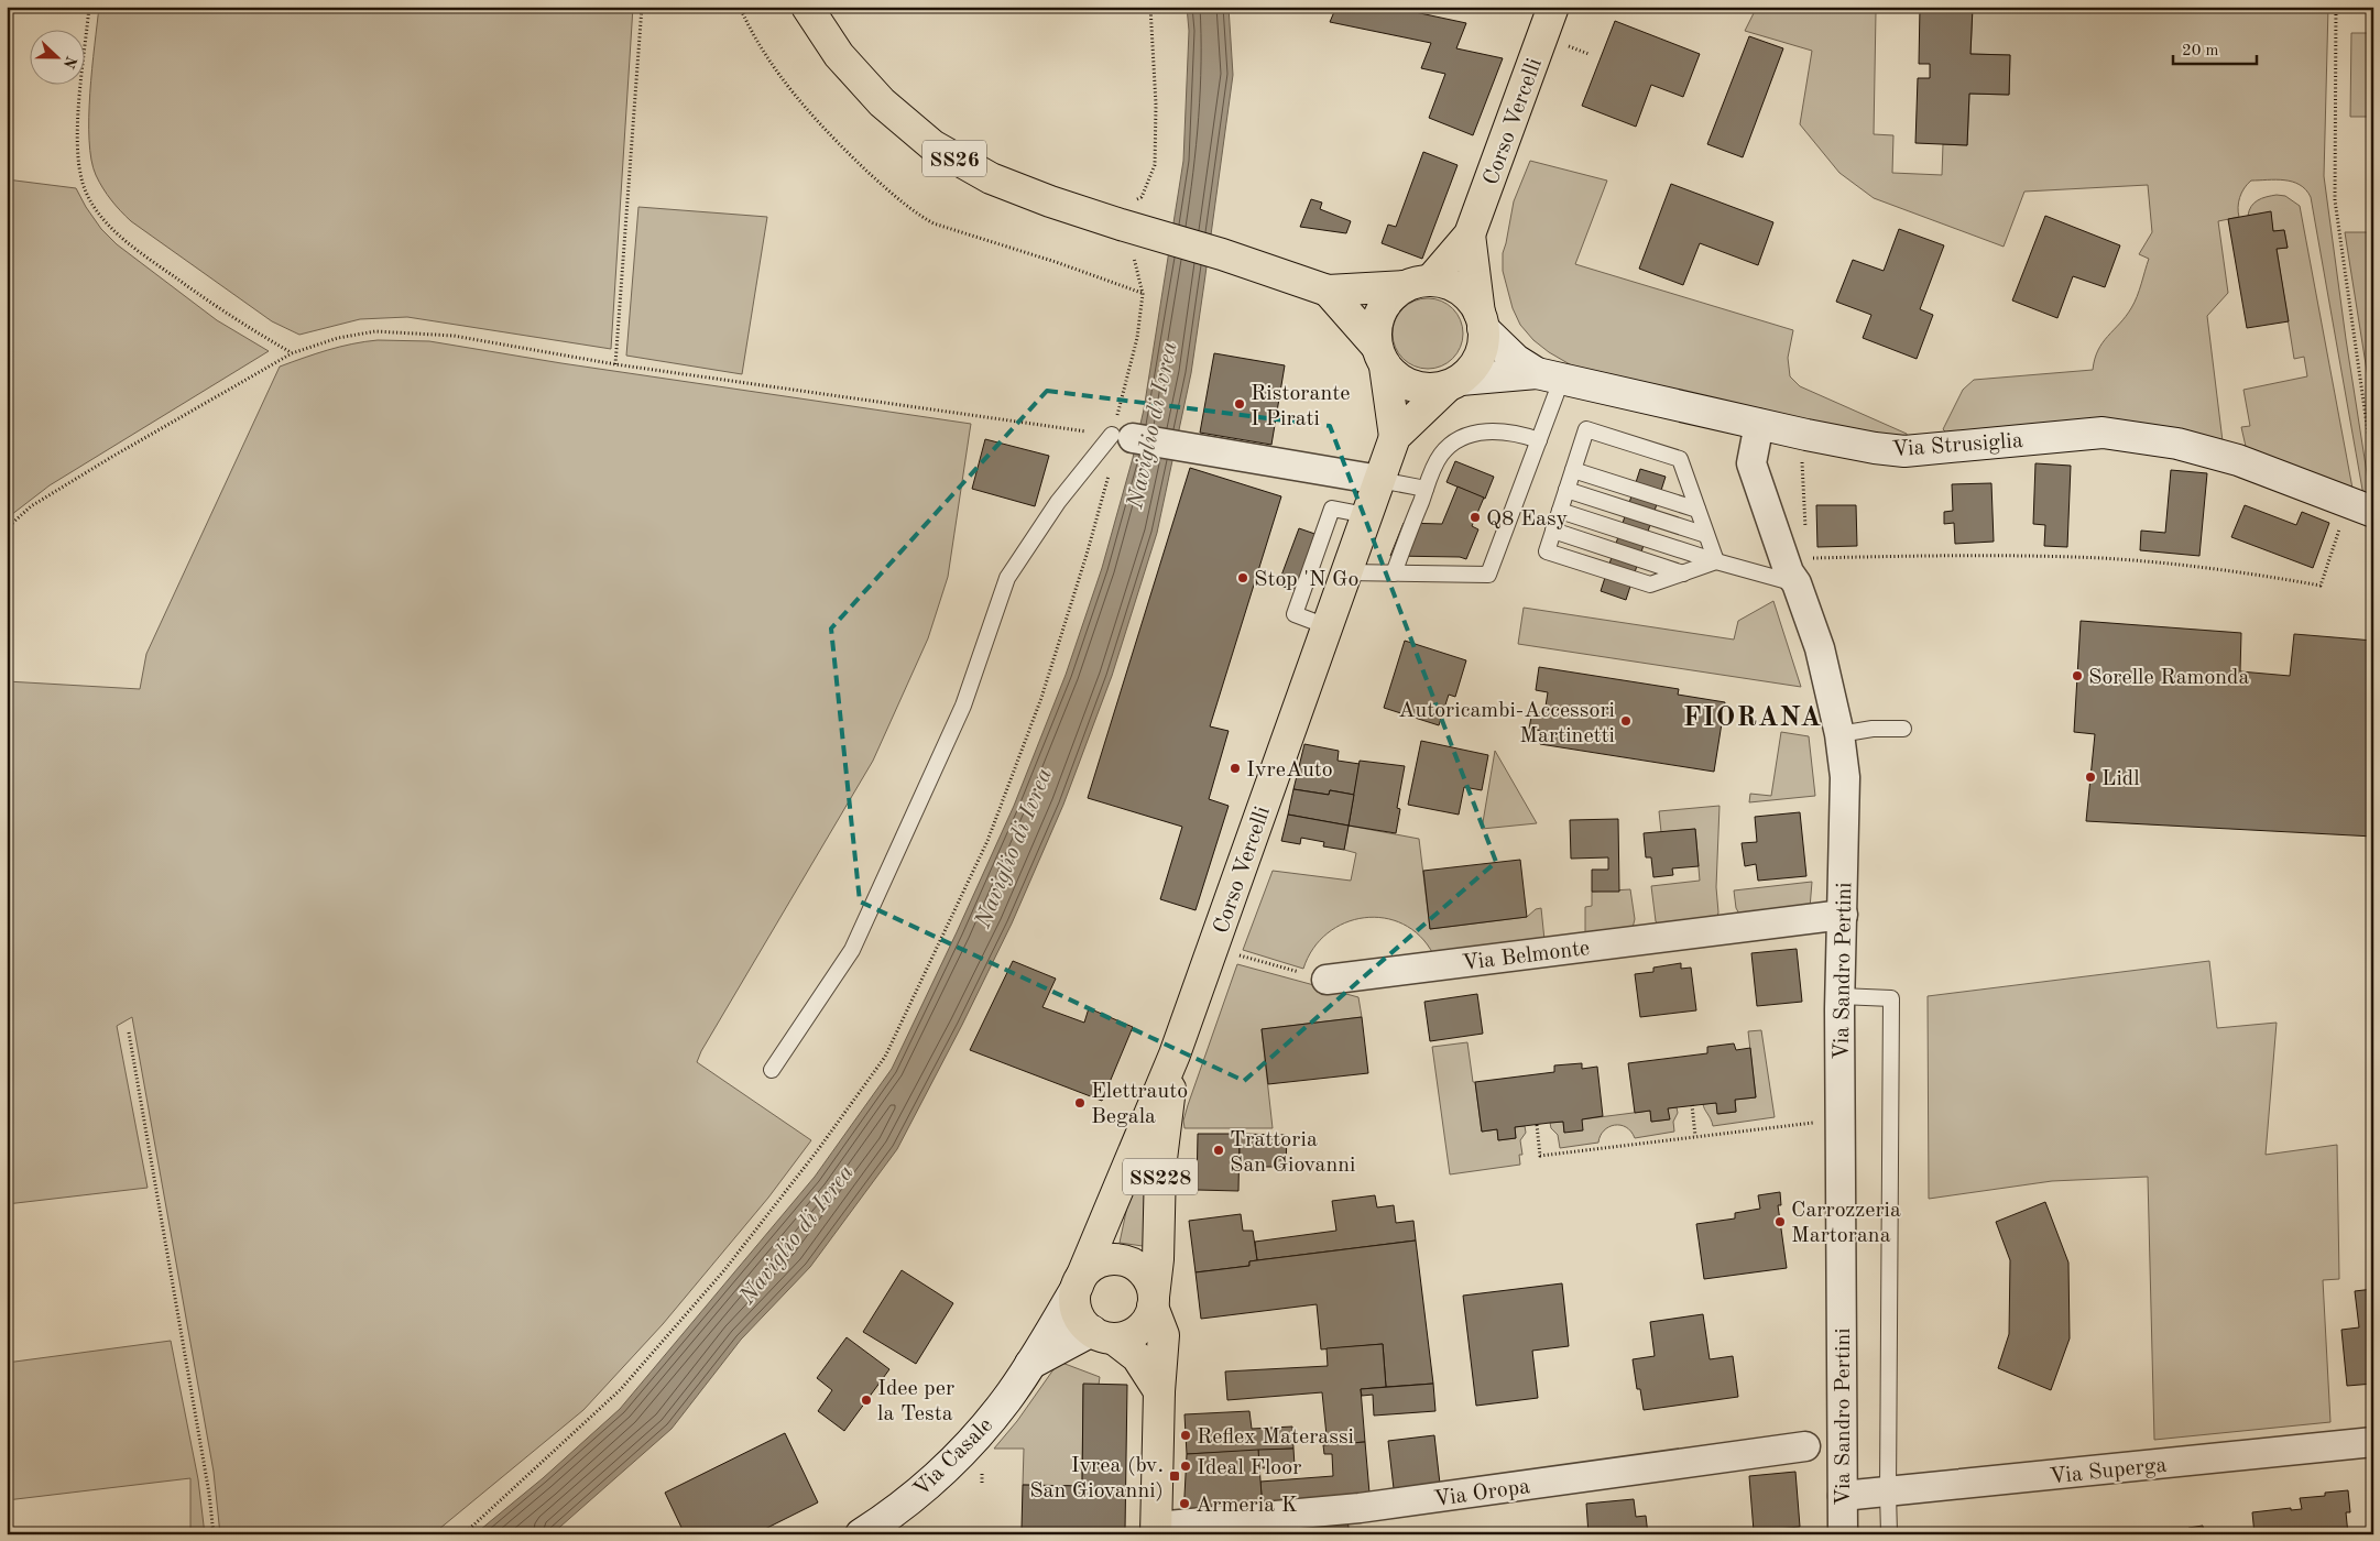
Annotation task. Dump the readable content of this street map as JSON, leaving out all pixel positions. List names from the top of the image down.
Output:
{
  "streets": {
    "main road": [
      "Corso Vercelli",
      "SS26",
      "Via Strusiglia",
      "SS228",
      "Via Casale"
    ],
    "street": [
      "Via Belmonte",
      "Via Sandro Pertini",
      "Via Superga",
      "Via Oropa"
    ]
  },
  "crossings": [
    ["Corso Vercelli", "SS26"],
    ["Corso Vercelli", "Via Strusiglia"],
    ["Corso Vercelli", "Via Casale"],
    ["Corso Vercelli", "Via Oropa"],
    ["SS26", "Via Strusiglia"],
    ["Via Strusiglia", "Via Sandro Pertini"],
    ["Via Belmonte", "Via Sandro Pertini"],
    ["Via Sandro Pertini", "Via Superga"]
  ],
  "districts": ["FIORANA"],
  "water": ["Naviglio di Ivrea"],
  "places": {
    "other": [
      "Ristorante I Pirati",
      "Q8 Easy",
      "Stop 'N Go",
      "Sorelle Ramonda",
      "Autoricambi-Accessori Martinetti",
      "IvreAuto",
      "Lidl",
      "Elettrauto Begala",
      "Trattoria San Giovanni",
      "Carrozzeria Martorana",
      "Idee per la Testa",
      "Reflex Materassi",
      "Ideal Floor",
      "Armeria K"
    ],
    "transit": ["Ivrea (bv. San Giovanni)"]
  },
  "scale_bar": "20 m",
  "north": "right"
}
